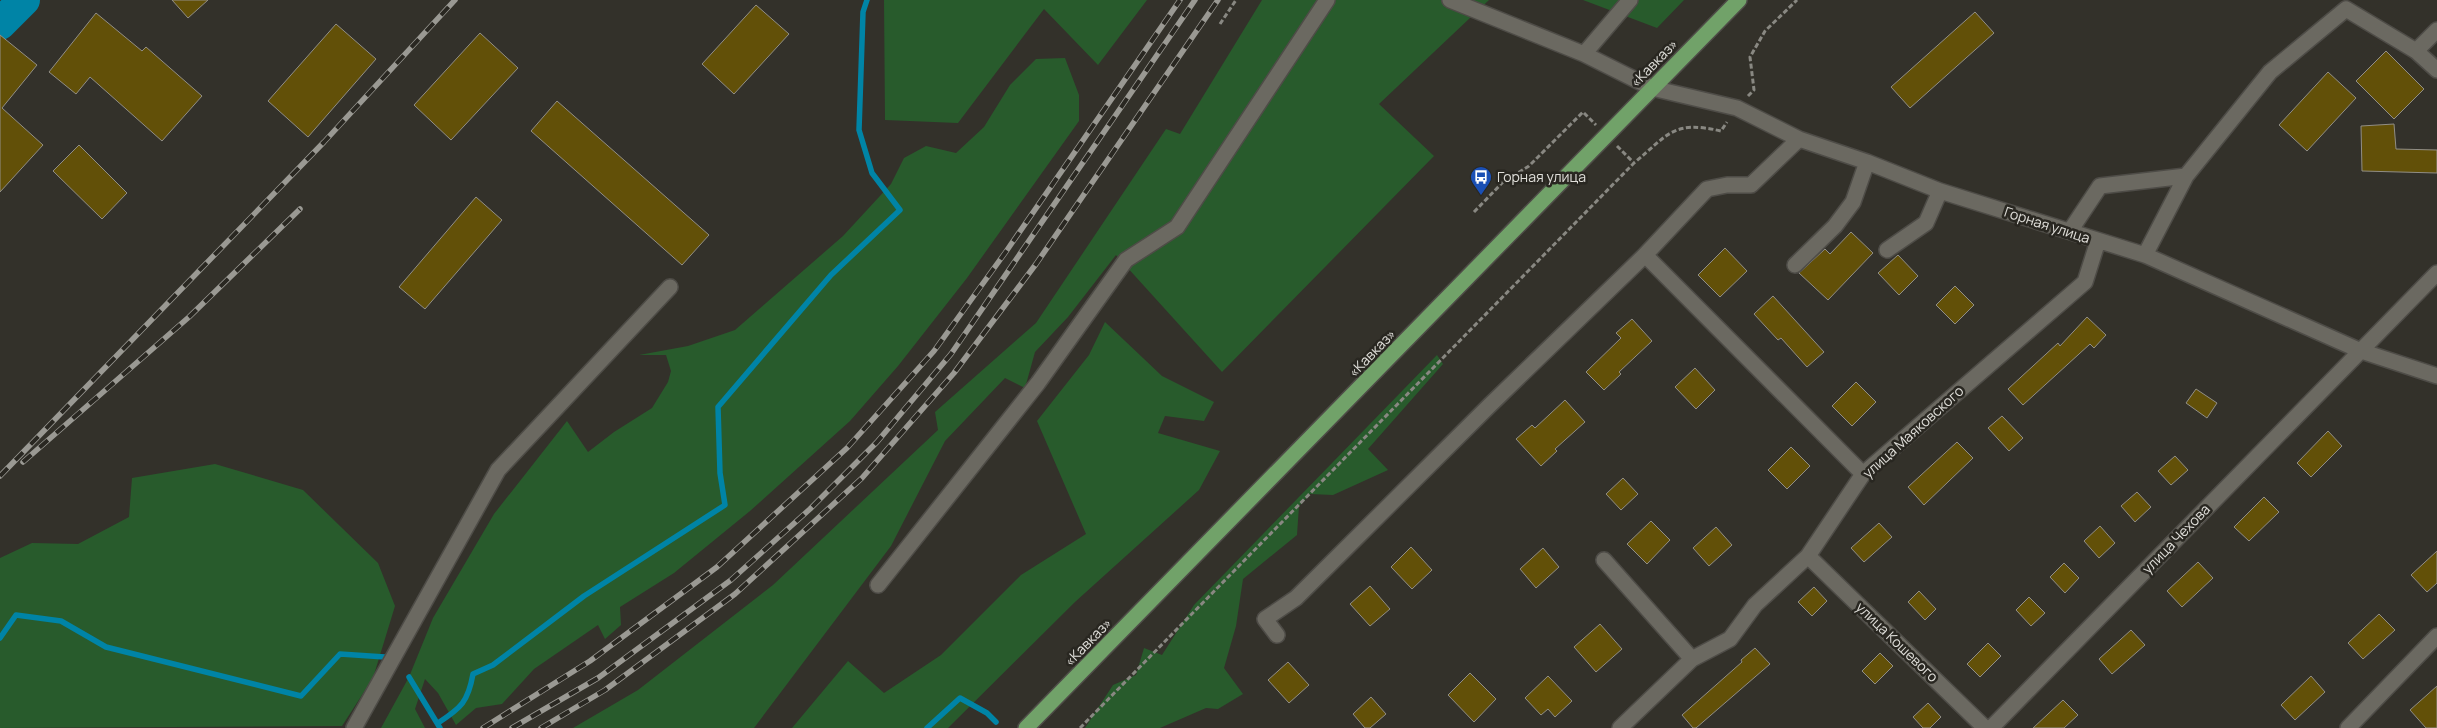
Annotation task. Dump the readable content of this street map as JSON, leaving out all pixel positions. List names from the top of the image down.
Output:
{
  "streets": {
    "highway": ["«Кавказ»"],
    "street": [
      "Горная улица",
      "улица Маяковского",
      "улица Чехова",
      "улица Кошевого"
    ]
  },
  "crossings": [
    ["«Кавказ»", "Горная улица"],
    ["Горная улица", "улица Маяковского"],
    ["Горная улица", "улица Чехова"],
    ["улица Маяковского", "улица Кошевого"]
  ],
  "places": {
    "bus stop": ["Горная улица"]
  }
}
